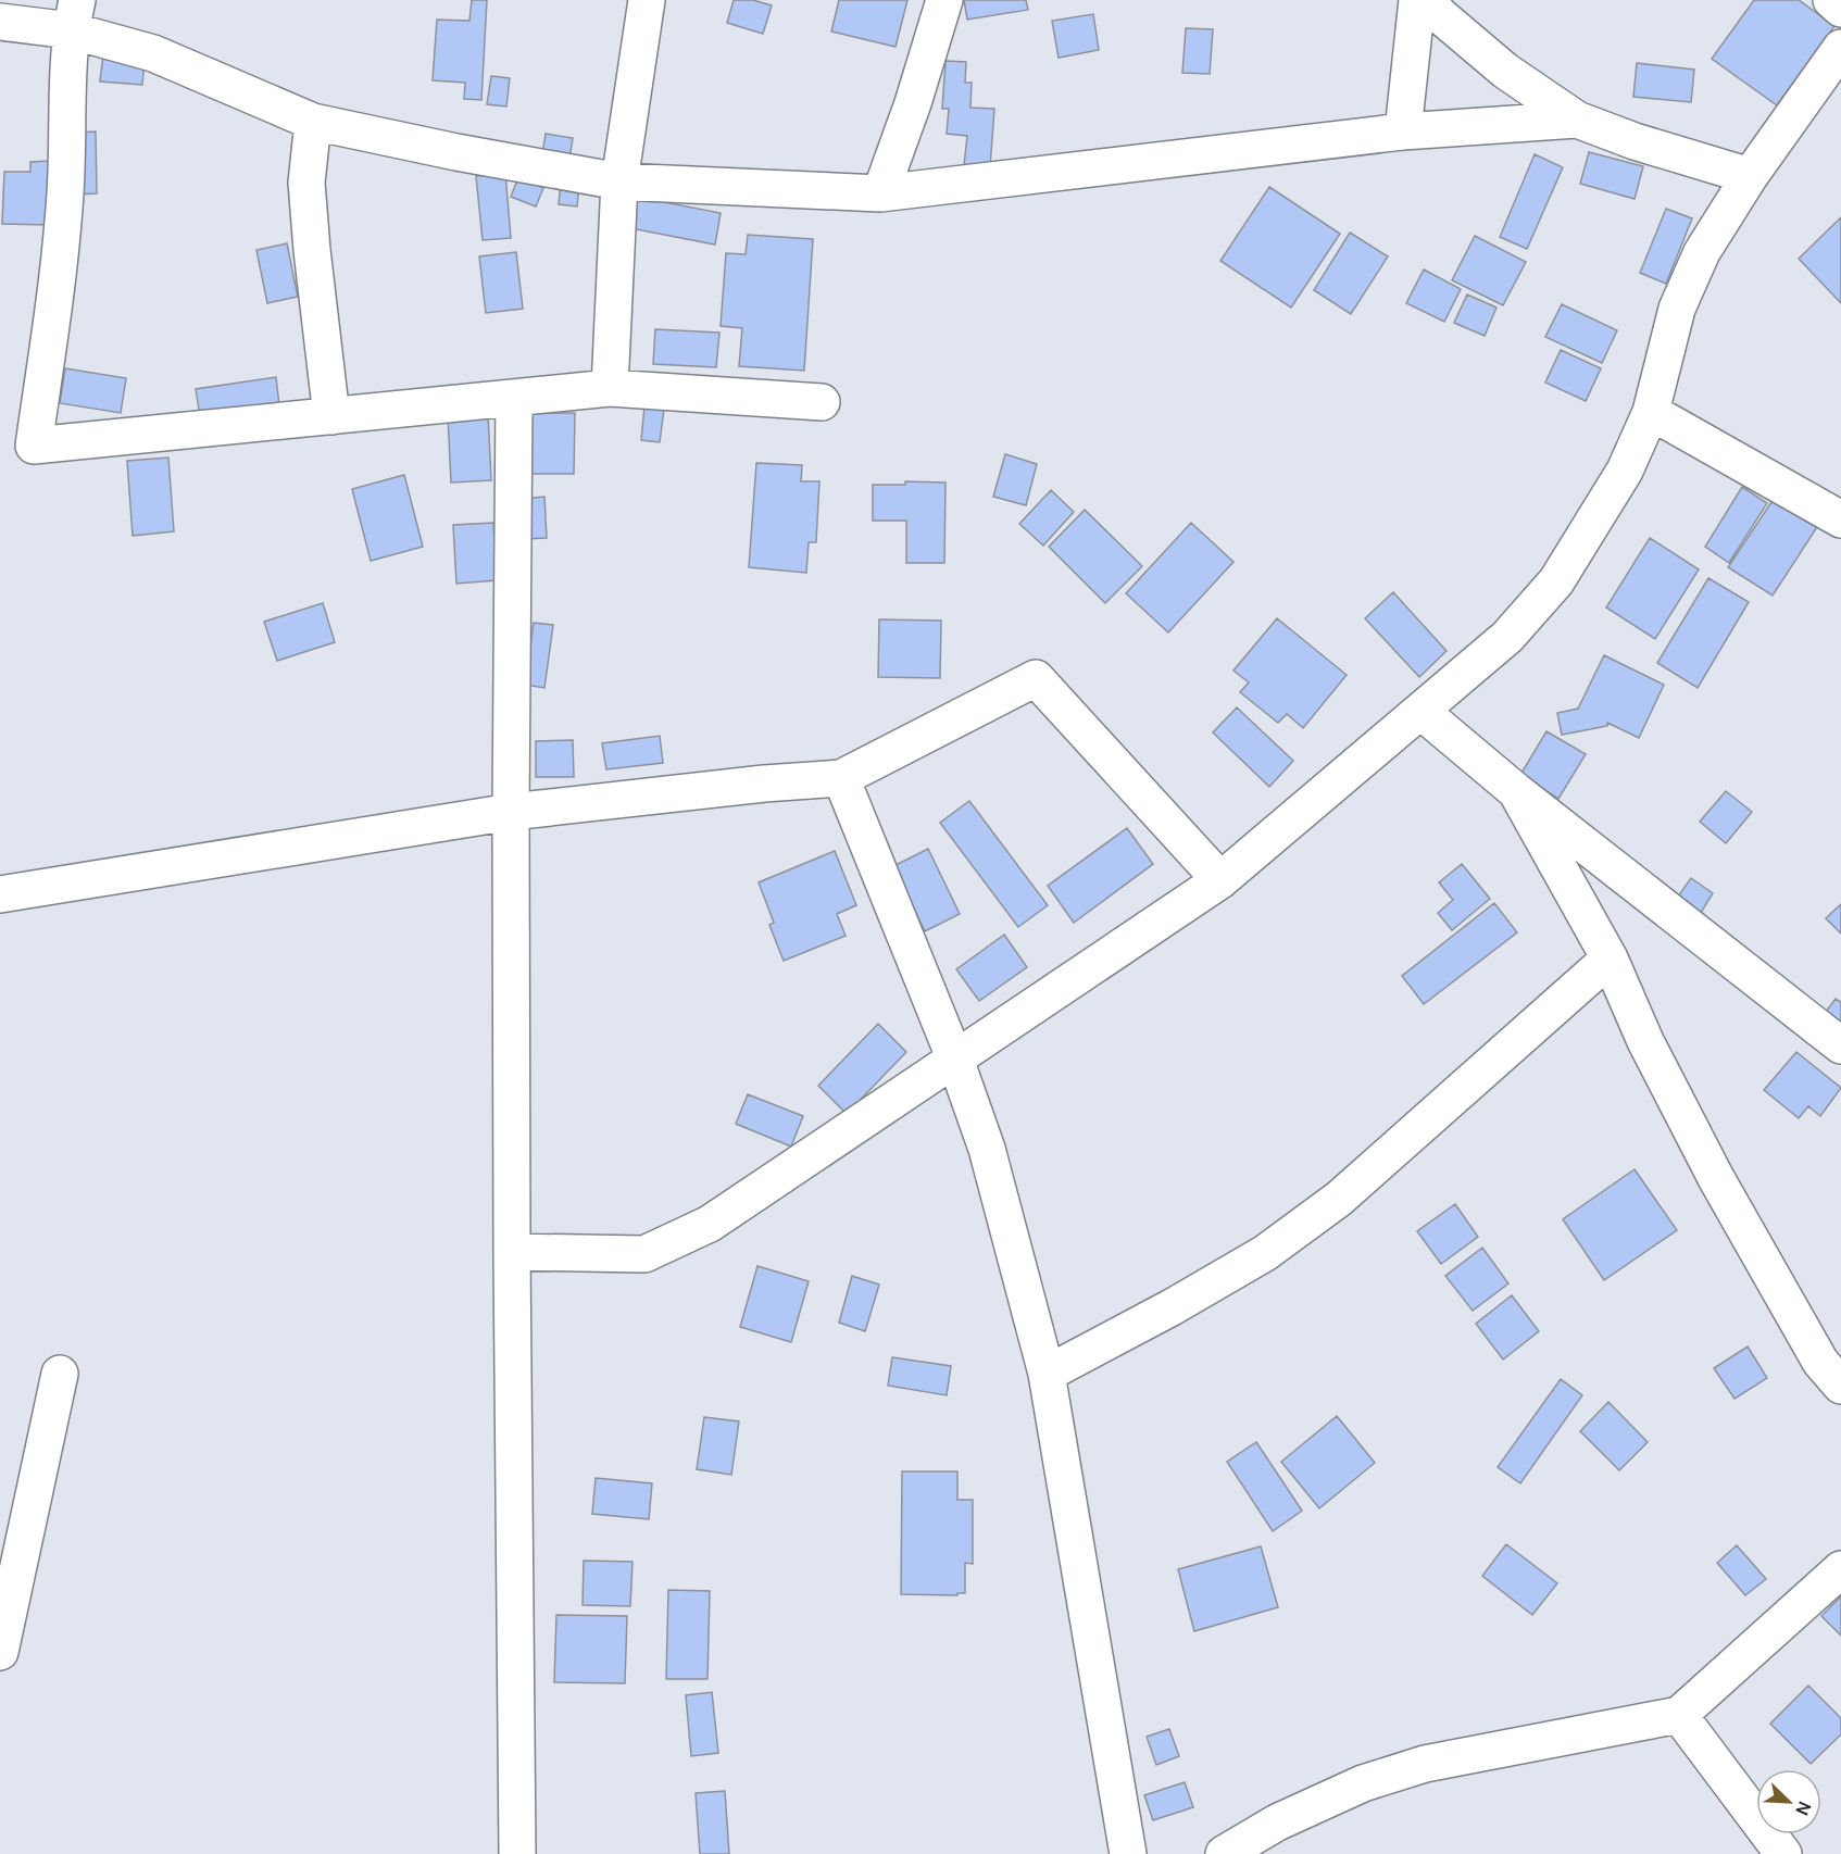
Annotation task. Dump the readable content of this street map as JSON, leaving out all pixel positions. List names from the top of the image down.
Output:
{
  "north": "bottom right"
}
